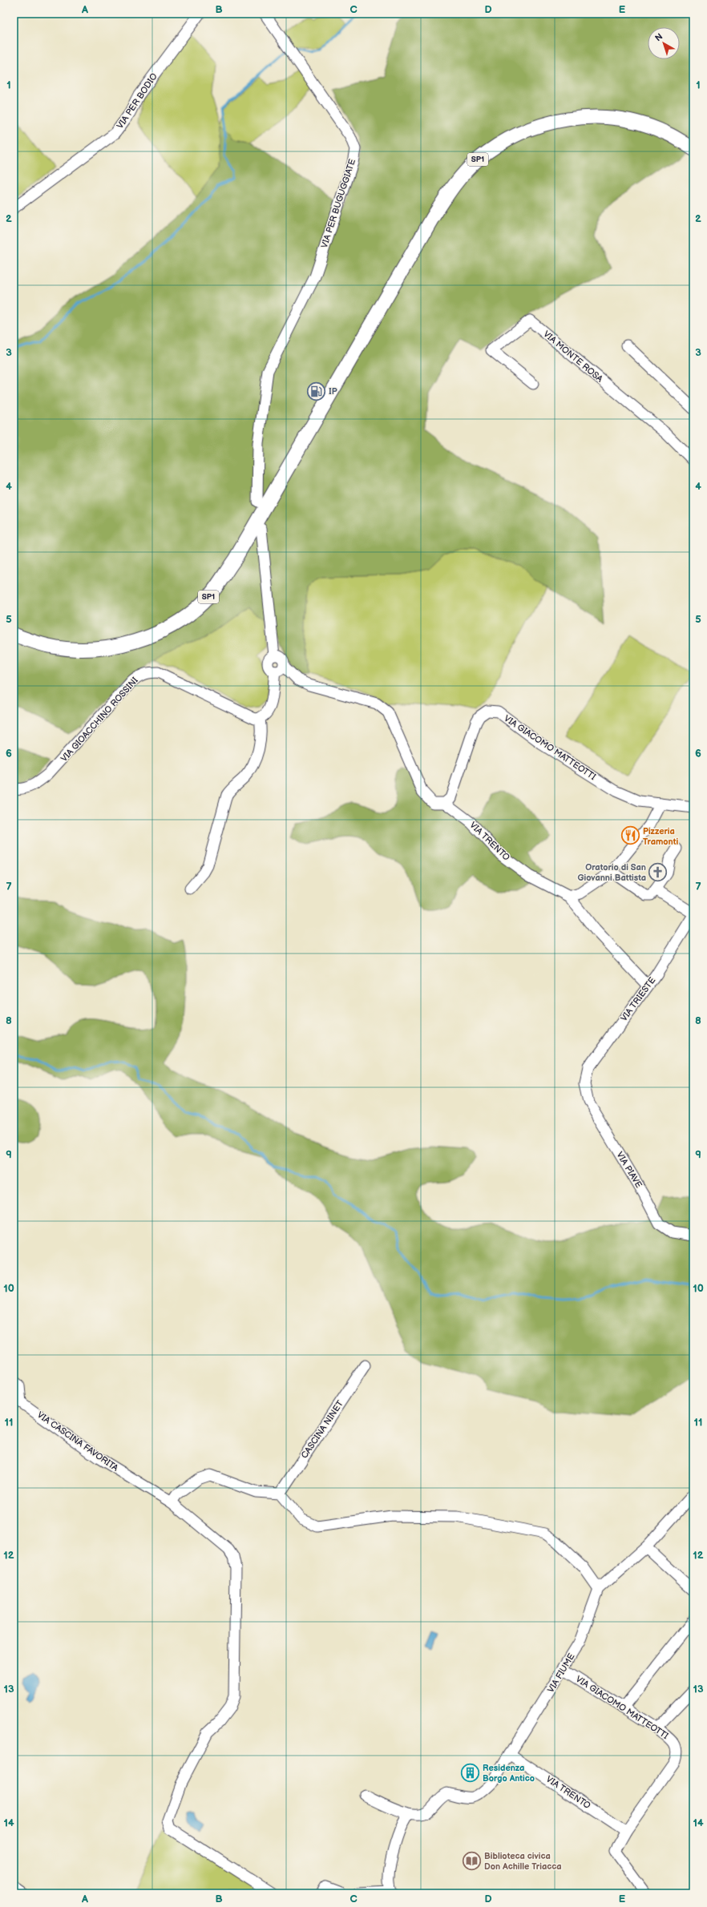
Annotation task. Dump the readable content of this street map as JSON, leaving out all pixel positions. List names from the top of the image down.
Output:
{
  "streets": {
    "main road": ["SP1"],
    "street": [
      "VIA PER BODIO",
      "VIA PER BUGUGGIATE",
      "VIA MONTE ROSA",
      "VIA GIOACCHINO ROSSINI",
      "VIA GIACOMO MATTEOTTI",
      "VIA TRENTO",
      "VIA TRIESTE",
      "VIA PIAVE",
      "CASCINA NINET",
      "VIA CASCINA FAVORITA",
      "VIA FIUME"
    ]
  },
  "crossings": [
    ["VIA GIACOMO MATTEOTTI", "VIA TRENTO"],
    ["VIA GIACOMO MATTEOTTI", "VIA FIUME"],
    ["VIA TRENTO", "VIA TRIESTE"],
    ["VIA TRENTO", "VIA FIUME"],
    ["VIA TRIESTE", "VIA PIAVE"]
  ],
  "places": {
    "fuel station": ["IP"],
    "restaurant": ["Pizzeria Tramonti"],
    "church": ["Oratorio di San Giovanni Battista"],
    "building": ["Residenza Borgo Antico"],
    "library": ["Biblioteca civica Don Achille Triacca"]
  },
  "north": "top left",
  "grid": {
    "columns": [
      "A",
      "B",
      "C",
      "D",
      "E"
    ],
    "rows": [
      "1",
      "2",
      "3",
      "4",
      "5",
      "6",
      "7",
      "8",
      "9",
      "10",
      "11",
      "12",
      "13",
      "14"
    ]
  }
}
